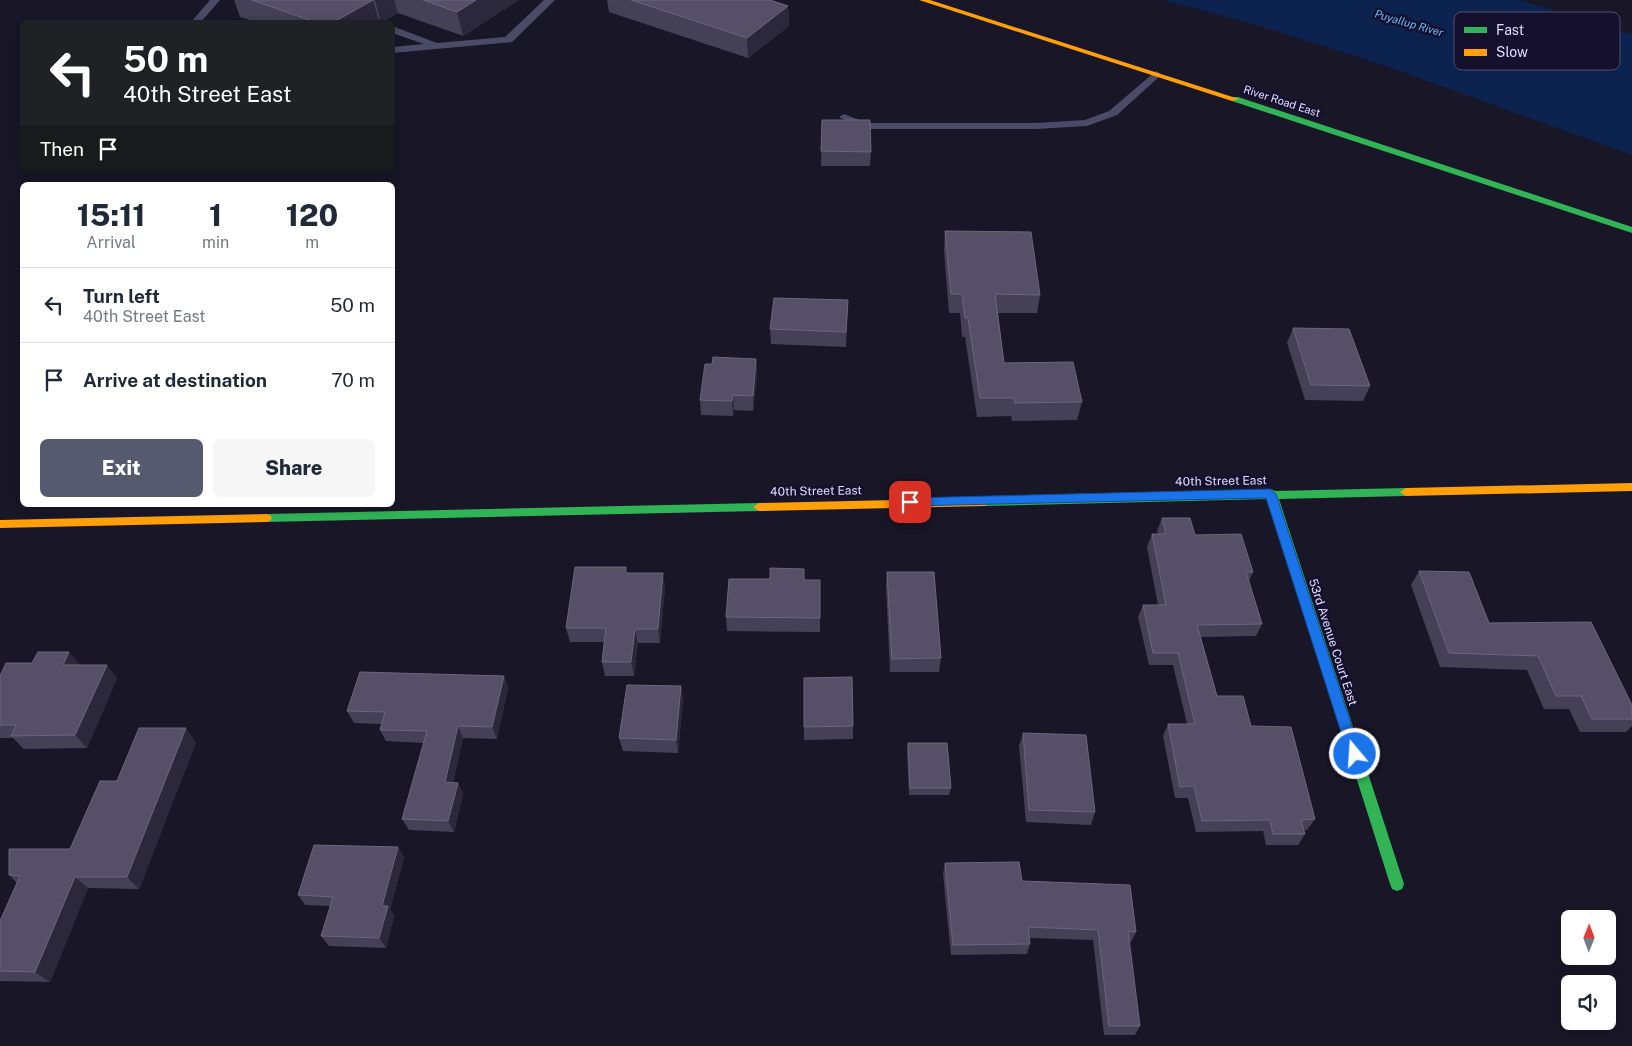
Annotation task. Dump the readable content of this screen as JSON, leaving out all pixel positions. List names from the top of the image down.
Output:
{
  "streets": {
    "street": ["River Road East", "40th Street East", "53rd Avenue Court East"]
  },
  "crossings": [
    ["40th Street East", "53rd Avenue Court East"]
  ],
  "water": ["Puyallup River"],
  "legend": ["Fast", "Slow"],
  "north": "top",
  "page": {
    "turn": ["50 m", "40th Street East"],
    "then": "Then",
    "eta": [
      "15:11",
      "Arrival",
      "1",
      "min",
      "120",
      "m"
    ],
    "list": [
      {
        "name": "Turn left",
        "note": "40th Street East",
        "value": "50 m"
      },
      {
        "name": "Arrive at destination",
        "value": "70 m"
      }
    ],
    "buttons": ["Exit", "Share"]
  }
}
